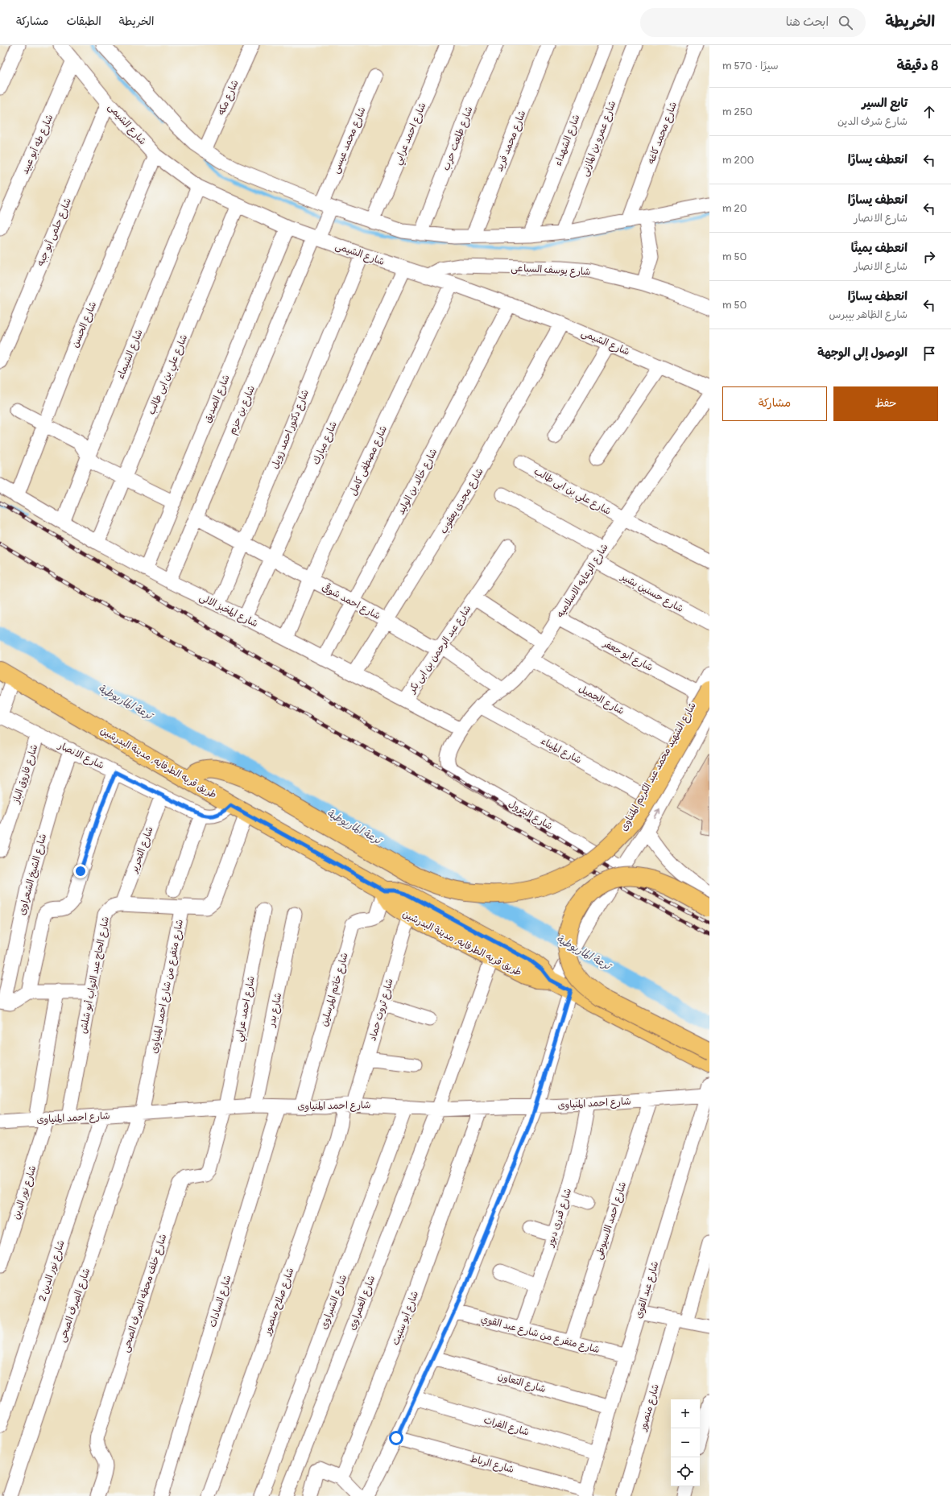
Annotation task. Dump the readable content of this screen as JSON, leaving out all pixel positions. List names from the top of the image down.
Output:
{
  "streets": {
    "main road": ["طريق قريه الطرفايه, مدينة البدرشين"],
    "street": [
      "شارع مكه",
      "شارع الشيمى",
      "شارع محمد كاغه",
      "شارع احمد عرابي",
      "شارع طلعت حرب",
      "شارع عمرو بن المازنى",
      "شارع محمد عيسى",
      "شارع الشهداء",
      "شارع محمد فريد",
      "شارع طه أبو عبيد",
      "شارع حلمى أبو جبه",
      "شارع يوسف السباعى",
      "شارع الحسن",
      "شارع الشيماء",
      "شارع علي بن ابى طالب",
      "شارع الصديق",
      "شارع بن حزم",
      "شارع دكتور احمد زويل",
      "شارع مبارك",
      "شارع مصطفى كامل",
      "شارع خالد بن الوليد",
      "شارع مجدى يعقوب",
      "شارع الرعايه الاسلاميه",
      "شارع حسنين بشير",
      "شارع احمد شوقى",
      "شارع المخبز الالى",
      "شارع عبد الرحمن بن ابى بكر",
      "شارع أبو جعفر",
      "شارع الجميل",
      "شارع الميناء",
      "شارع الانصار",
      "شارع الشهيد محمد عبد الكريم المتناوى",
      "شارع فاروق الباز",
      "شارع البترول",
      "شارع التحرير",
      "شارع الشيخ الشعراوى",
      "شارع الحاج عبد التواب أبو شلش",
      "شارع متفرع من شارع احمد المنياوى",
      "شارع خاتم المرسلين",
      "شارع بدر",
      "شارع ثروت حماد",
      "شارع احمد المنياوى",
      "شارع نور الدين",
      "شارع قدرى دبور",
      "شارع احمد الاسيوطى",
      "شارع نور الدين 2",
      "شارع عبد القوى",
      "شارع خلف محطه الصرف الصحى",
      "شارع السادات",
      "شارع صلاح منصور",
      "شارع الشبراوى",
      "شارع الغمراوى",
      "شارع الصرف الصحى",
      "شارع أبو ستيت",
      "شارع متفرع من شارع عبد القوي",
      "شارع التعاون",
      "شارع منصور",
      "شارع الفرات",
      "شارع الرباط"
    ]
  },
  "crossings": [
    ["شارع الشيمى", "شارع محمد عيسى"],
    ["شارع الشيمى", "شارع طه أبو عبيد"],
    ["شارع الشيمى", "شارع حلمى أبو جبه"],
    ["شارع الشيمى", "شارع يوسف السباعى"],
    ["شارع الشيمى", "شارع الحسن"],
    ["شارع الشيمى", "شارع الشيماء"],
    ["شارع الشيمى", "شارع علي بن ابى طالب"],
    ["شارع الشيمى", "شارع الصديق"],
    ["شارع الشيمى", "شارع بن حزم"],
    ["شارع الشيمى", "شارع دكتور احمد زويل"],
    ["شارع الشيمى", "شارع مبارك"],
    ["شارع الشيمى", "شارع مصطفى كامل"],
    ["شارع الشيمى", "شارع خالد بن الوليد"],
    ["شارع الشيمى", "شارع مجدى يعقوب"],
    ["شارع احمد عرابي", "شارع احمد المنياوى"],
    ["شارع احمد عرابي", "شارع خلف محطه الصرف الصحى"],
    ["شارع محمد عيسى", "شارع بن حزم"],
    ["شارع الحسن", "شارع المخبز الالى"],
    ["شارع الشيماء", "شارع المخبز الالى"],
    ["شارع علي بن ابى طالب", "شارع الرعايه الاسلاميه"],
    ["شارع علي بن ابى طالب", "شارع المخبز الالى"],
    ["شارع الصديق", "شارع المخبز الالى"],
    ["شارع بن حزم", "شارع احمد شوقى"],
    ["شارع بن حزم", "شارع المخبز الالى"],
    ["شارع دكتور احمد زويل", "شارع احمد شوقى"],
    ["شارع دكتور احمد زويل", "شارع المخبز الالى"],
    ["شارع مبارك", "شارع احمد شوقى"],
    ["شارع مبارك", "شارع المخبز الالى"],
    ["شارع مصطفى كامل", "شارع احمد شوقى"],
    ["شارع مصطفى كامل", "شارع المخبز الالى"],
    ["شارع خالد بن الوليد", "شارع احمد شوقى"],
    ["شارع خالد بن الوليد", "شارع المخبز الالى"],
    ["شارع مجدى يعقوب", "شارع احمد شوقى"],
    ["شارع مجدى يعقوب", "شارع المخبز الالى"],
    ["شارع الرعايه الاسلاميه", "شارع حسنين بشير"],
    ["شارع الرعايه الاسلاميه", "شارع احمد شوقى"],
    ["شارع الرعايه الاسلاميه", "شارع المخبز الالى"],
    ["شارع الرعايه الاسلاميه", "شارع عبد الرحمن بن ابى بكر"],
    ["شارع الرعايه الاسلاميه", "شارع أبو جعفر"],
    ["شارع الرعايه الاسلاميه", "شارع الجميل"],
    ["شارع الرعايه الاسلاميه", "شارع الميناء"],
    ["شارع الرعايه الاسلاميه", "شارع البترول"],
    ["شارع احمد شوقى", "شارع عبد الرحمن بن ابى بكر"],
    ["شارع المخبز الالى", "شارع عبد الرحمن بن ابى بكر"],
    ["شارع أبو جعفر", "شارع الشهيد محمد عبد الكريم المتناوى"],
    ["شارع الجميل", "شارع الشهيد محمد عبد الكريم المتناوى"],
    ["شارع الميناء", "شارع الشهيد محمد عبد الكريم المتناوى"],
    ["شارع الانصار", "طريق قريه الطرفايه, مدينة البدرشين"],
    ["شارع الانصار", "شارع فاروق الباز"],
    ["شارع الانصار", "شارع التحرير"],
    ["شارع الانصار", "شارع الشيخ الشعراوى"],
    ["طريق قريه الطرفايه, مدينة البدرشين", "شارع الشهيد محمد عبد الكريم المتناوى"],
    ["طريق قريه الطرفايه, مدينة البدرشين", "شارع متفرع من شارع احمد المنياوى"],
    ["طريق قريه الطرفايه, مدينة البدرشين", "شارع خاتم المرسلين"],
    ["طريق قريه الطرفايه, مدينة البدرشين", "شارع ثروت حماد"],
    ["طريق قريه الطرفايه, مدينة البدرشين", "شارع الغمراوى"],
    ["شارع الشهيد محمد عبد الكريم المتناوى", "شارع البترول"],
    ["شارع التحرير", "شارع الحاج عبد التواب أبو شلش"],
    ["شارع الحاج عبد التواب أبو شلش", "شارع متفرع من شارع احمد المنياوى"],
    ["شارع الحاج عبد التواب أبو شلش", "شارع احمد المنياوى"],
    ["شارع متفرع من شارع احمد المنياوى", "شارع احمد المنياوى"],
    ["شارع متفرع من شارع احمد المنياوى", "شارع الصرف الصحى"],
    ["شارع خاتم المرسلين", "شارع احمد المنياوى"],
    ["شارع بدر", "شارع احمد المنياوى"],
    ["شارع ثروت حماد", "شارع احمد المنياوى"],
    ["شارع ثروت حماد", "شارع صلاح منصور"],
    ["شارع احمد المنياوى", "شارع نور الدين"],
    ["شارع احمد المنياوى", "شارع قدرى دبور"],
    ["شارع احمد المنياوى", "شارع احمد الاسيوطى"],
    ["شارع احمد المنياوى", "شارع نور الدين 2"],
    ["شارع احمد المنياوى", "شارع عبد القوى"],
    ["شارع احمد المنياوى", "شارع خلف محطه الصرف الصحى"],
    ["شارع احمد المنياوى", "شارع السادات"],
    ["شارع احمد المنياوى", "شارع صلاح منصور"],
    ["شارع احمد المنياوى", "شارع الشبراوى"],
    ["شارع احمد المنياوى", "شارع الغمراوى"],
    ["شارع احمد المنياوى", "شارع الصرف الصحى"],
    ["شارع احمد المنياوى", "شارع أبو ستيت"],
    ["شارع قدرى دبور", "شارع متفرع من شارع عبد القوي"],
    ["شارع احمد الاسيوطى", "شارع متفرع من شارع عبد القوي"],
    ["شارع عبد القوى", "شارع متفرع من شارع عبد القوي"],
    ["شارع عبد القوى", "شارع التعاون"],
    ["شارع عبد القوى", "شارع الفرات"],
    ["شارع عبد القوى", "شارع الرباط"]
  ],
  "water": ["ترعة الماريوطية"],
  "page": {
    "header": "الخريطة",
    "search": "ابحث هنا",
    "nav": ["الخريطة", "الطبقات", "مشاركة"],
    "heading": ["8 دقيقة", "سيرًا · 570 m"],
    "list": [
      ["تابع السير", "شارع شرف الدين", "250 m"],
      ["انعطف يسارًا", "200 m"],
      ["انعطف يسارًا", "شارع الانصار", "20 m"],
      ["انعطف يمينًا", "شارع الانصار", "50 m"],
      ["انعطف يسارًا", "شارع الظاهر بيبرس", "50 m"],
      "الوصول إلى الوجهة"
    ],
    "buttons": ["حفظ", "مشاركة"],
    "map_buttons": ["+", "−"]
  }
}
